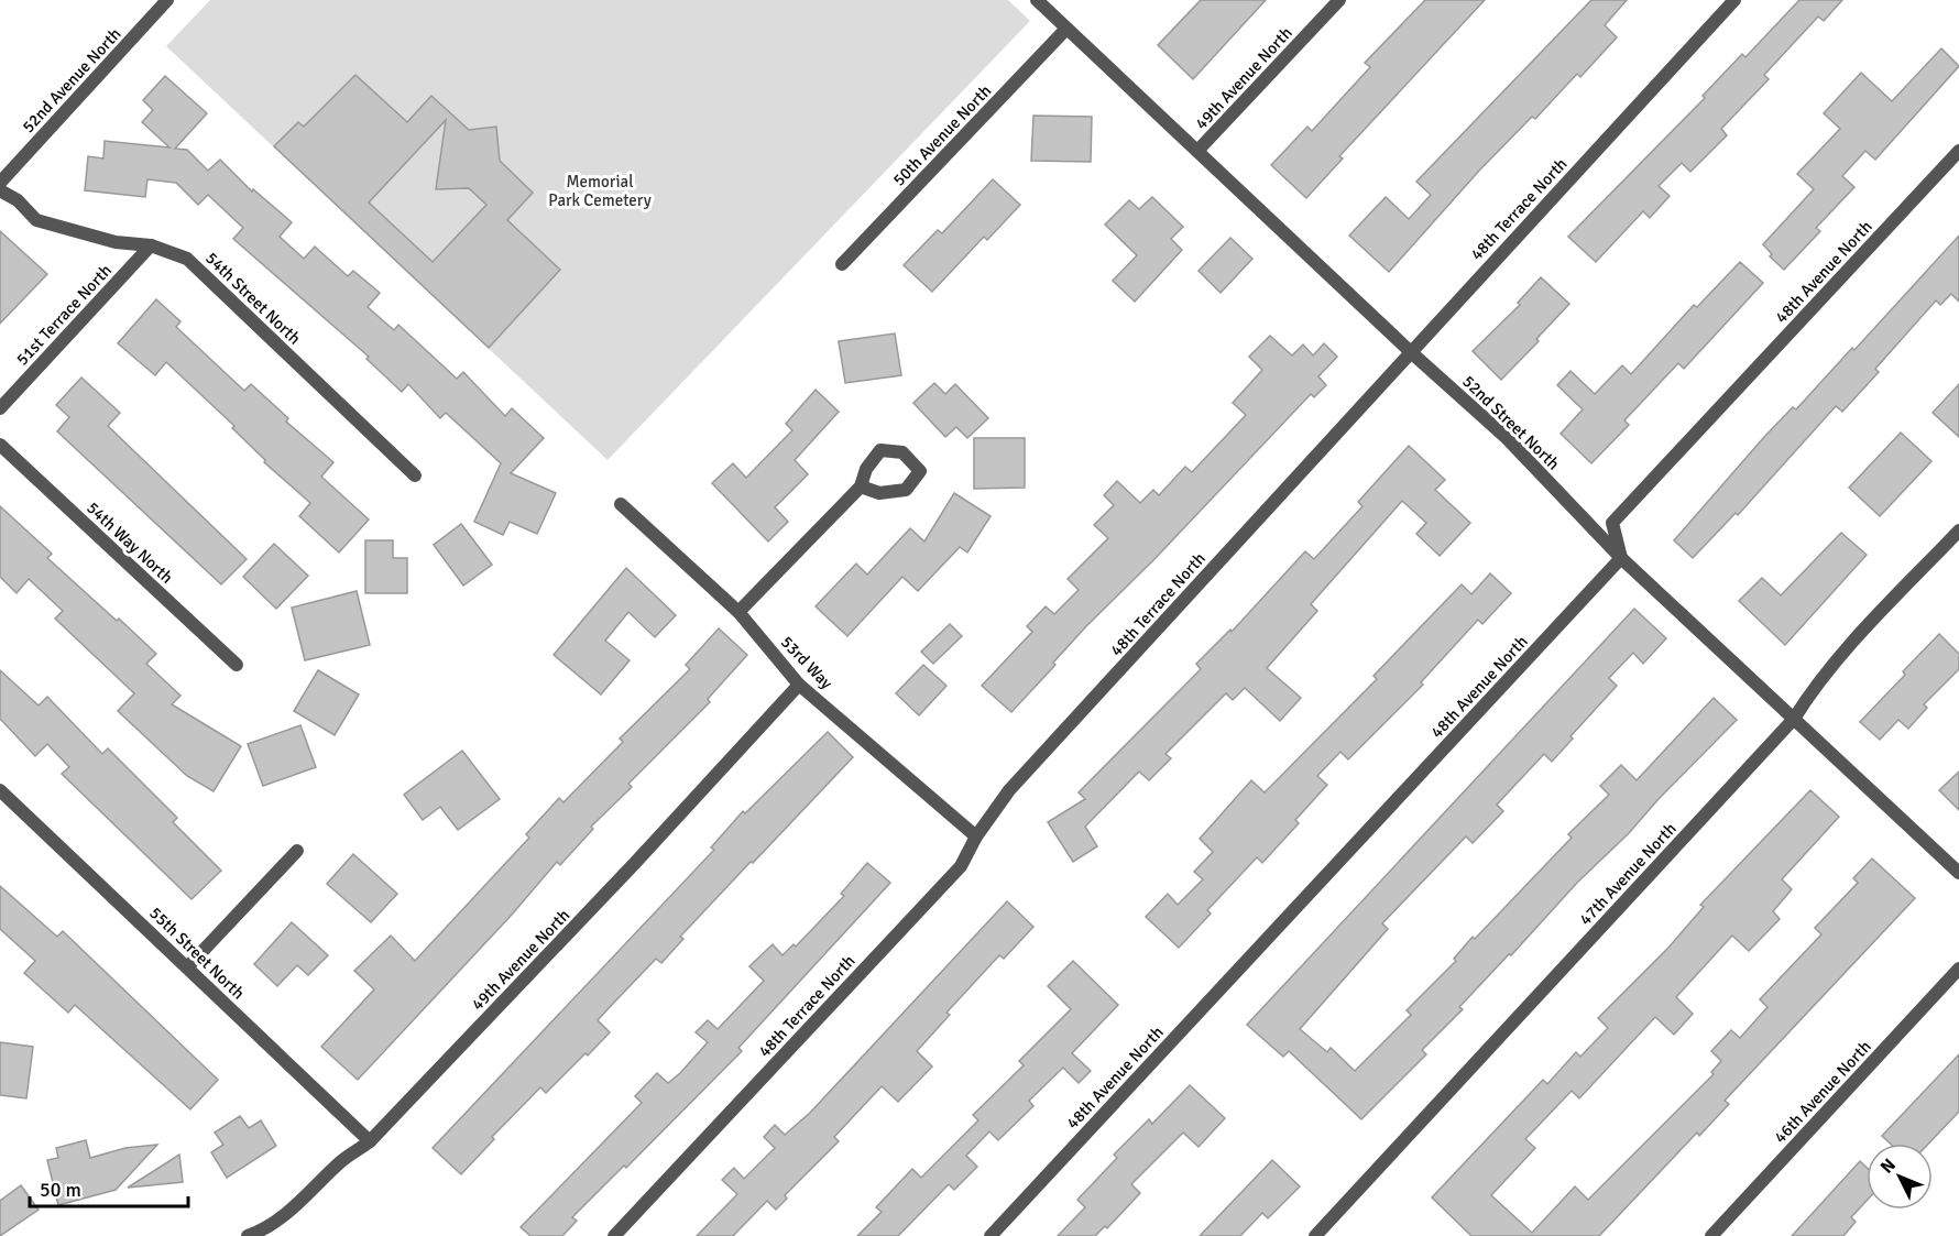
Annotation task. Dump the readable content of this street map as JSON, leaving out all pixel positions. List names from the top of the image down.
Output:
{
  "streets": {
    "street": [
      "49th Avenue North",
      "52nd Avenue North",
      "50th Avenue North",
      "48th Terrace North",
      "48th Avenue North",
      "54th Street North",
      "51st Terrace North",
      "52nd Street North",
      "54th Way North",
      "53rd Way",
      "47th Avenue North",
      "55th Street North",
      "46th Avenue North"
    ]
  },
  "crossings": [
    ["49th Avenue North", "52nd Street North"],
    ["49th Avenue North", "53rd Way"],
    ["49th Avenue North", "55th Street North"],
    ["50th Avenue North", "52nd Street North"],
    ["48th Terrace North", "52nd Street North"],
    ["48th Terrace North", "53rd Way"],
    ["48th Avenue North", "52nd Street North"],
    ["54th Street North", "51st Terrace North"],
    ["52nd Street North", "47th Avenue North"]
  ],
  "parks": ["Memorial Park Cemetery"],
  "scale_bar": "50 m",
  "north": "top left"
}
